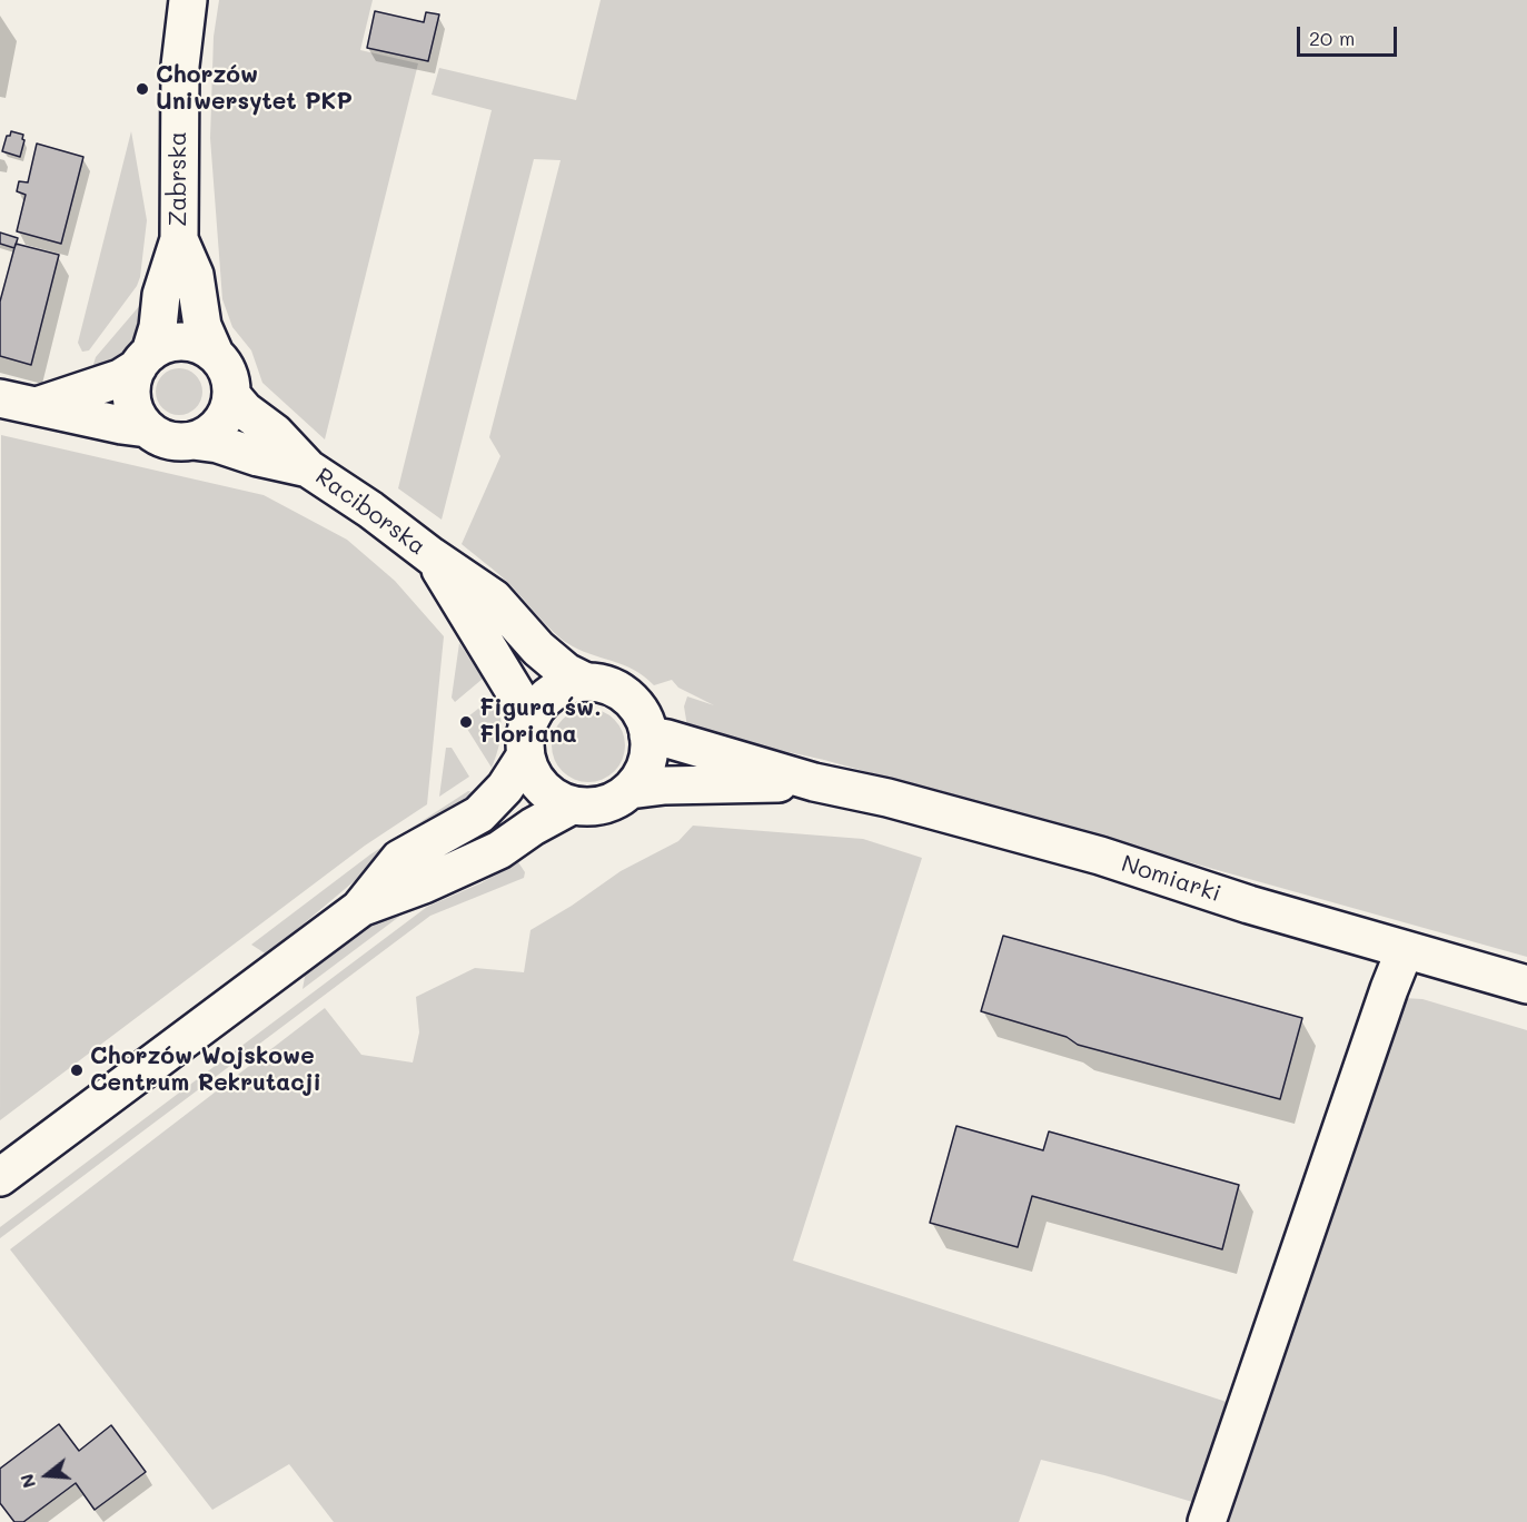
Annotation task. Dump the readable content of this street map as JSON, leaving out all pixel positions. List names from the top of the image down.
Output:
{
  "streets": {
    "street": ["Zabrska", "Raciborska", "Nomiarki"]
  },
  "crossings": [
    ["Zabrska", "Raciborska"],
    ["Raciborska", "Nomiarki"]
  ],
  "places": ["Chorzów Uniwersytet PKP", "Figura św. Floriana", "Chorzów Wojskowe Centrum Rekrutacji"],
  "scale_bar": "20 m",
  "north": "left"
}
